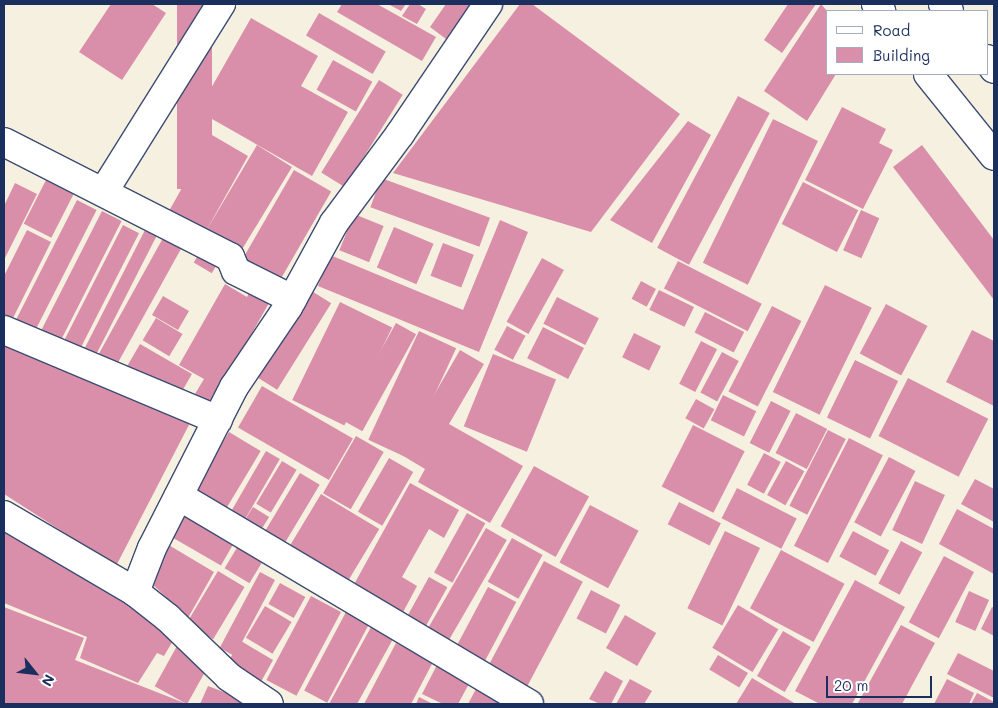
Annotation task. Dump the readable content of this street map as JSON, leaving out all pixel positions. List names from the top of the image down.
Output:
{
  "legend": ["Road", "Building"],
  "scale_bar": "20 m",
  "north": "bottom right"
}
